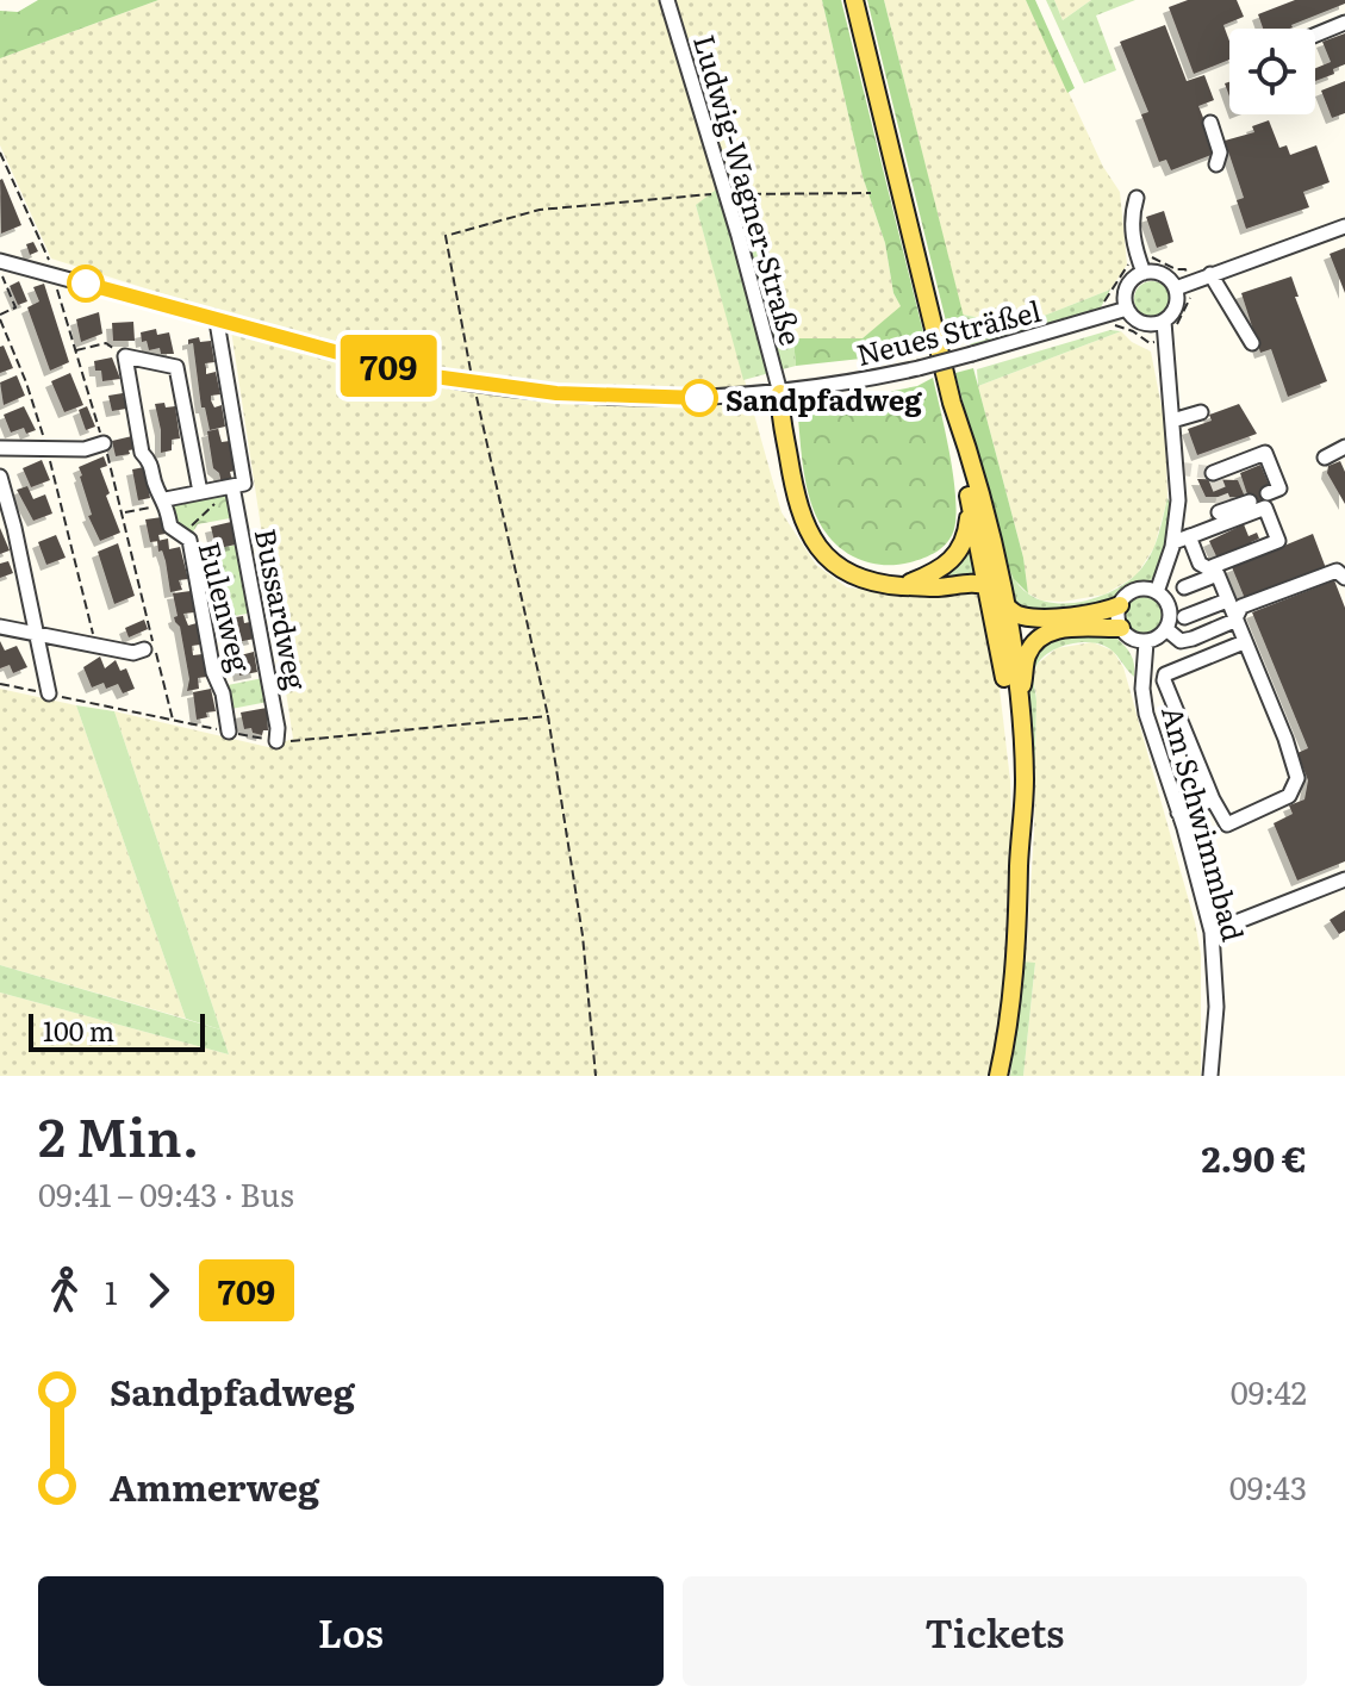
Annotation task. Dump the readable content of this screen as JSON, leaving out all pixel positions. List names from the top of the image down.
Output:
{
  "streets": {
    "street": [
      "Ludwig-Wagner-Straße",
      "Neues Sträßel",
      "Eulenweg",
      "Bussardweg",
      "Am Schwimmbad"
    ]
  },
  "crossings": [
    ["Ludwig-Wagner-Straße", "Neues Sträßel"],
    ["Neues Sträßel", "Bussardweg"]
  ],
  "places": ["Sandpfadweg"],
  "lines": ["bus line 709"],
  "scale_bar": "100 m",
  "page": {
    "on_map": "709",
    "scale": "100 m",
    "heading": ["2 Min.", "09:41 – 09:43 · Bus", "2.90 €"],
    "legs": ["1", "709"],
    "list": [
      {
        "name": "Sandpfadweg",
        "value": "09:42"
      },
      {
        "name": "Ammerweg",
        "value": "09:43"
      }
    ],
    "buttons": ["Los", "Tickets"]
  }
}
